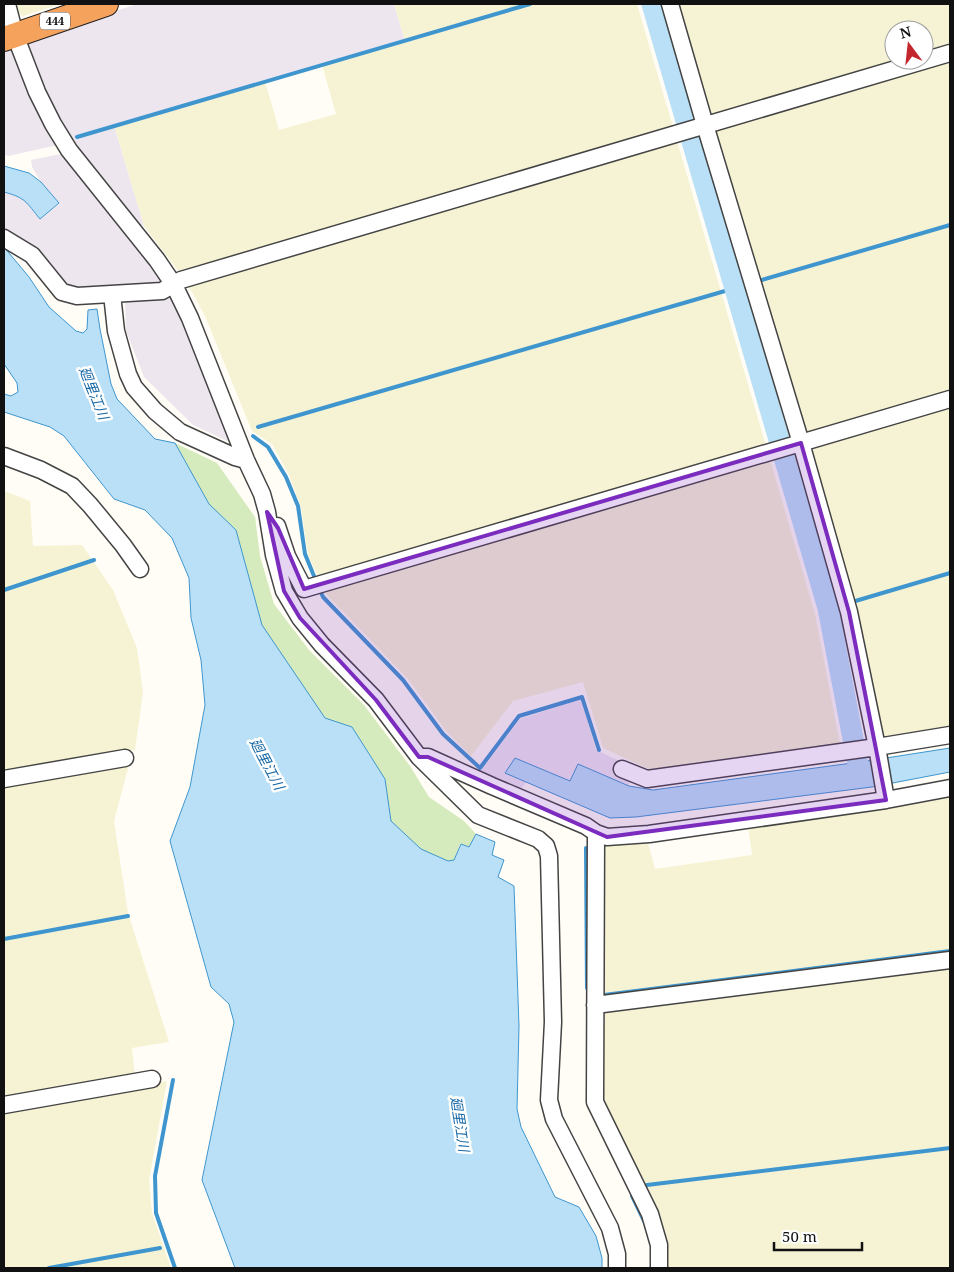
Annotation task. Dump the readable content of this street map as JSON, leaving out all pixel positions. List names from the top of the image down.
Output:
{
  "streets": {
    "highway": ["444"]
  },
  "water": ["廻里江川"],
  "scale_bar": "50 m",
  "north": "top"
}
